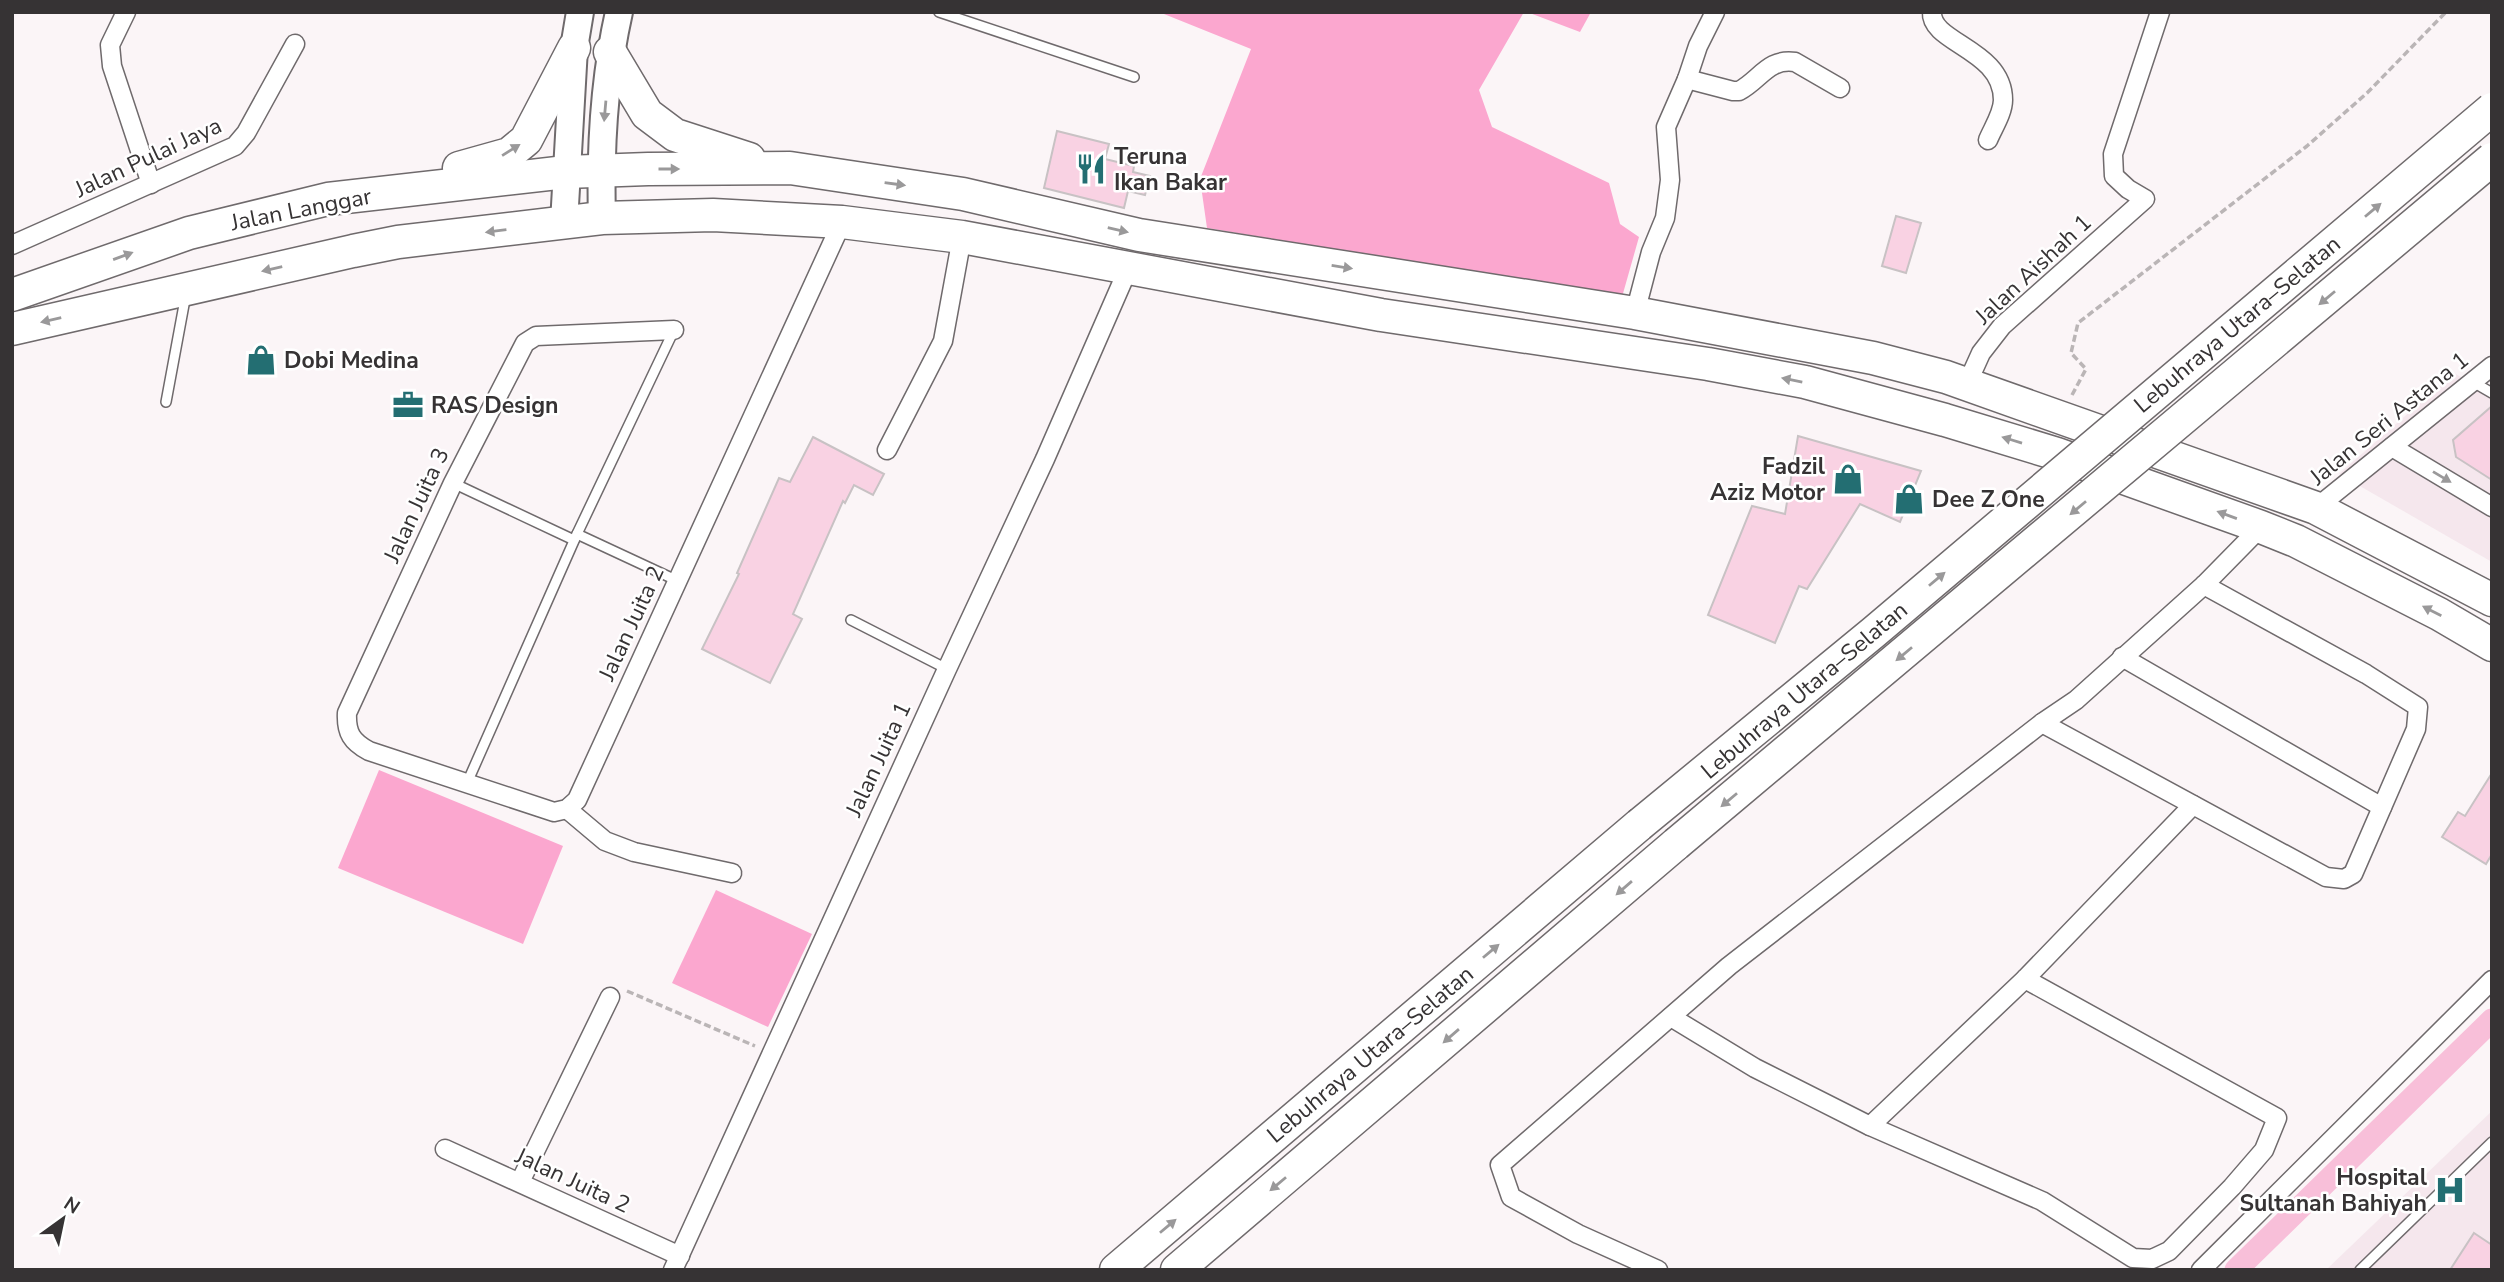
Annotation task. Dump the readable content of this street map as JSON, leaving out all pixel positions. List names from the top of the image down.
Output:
{
  "streets": {
    "highway": ["Jalan Langgar", "Lebuhraya Utara–Selatan"],
    "street": [
      "Jalan Pulai Jaya",
      "Jalan Aishah 1",
      "Jalan Seri Astana 1",
      "Jalan Juita 3",
      "Jalan Juita 2",
      "Jalan Juita 1"
    ]
  },
  "crossings": [
    ["Jalan Juita 2", "Jalan Juita 1"]
  ],
  "places": {
    "restaurant": ["Teruna Ikan Bakar"],
    "shop": ["Dobi Medina", "Fadzil Aziz Motor", "Dee Z One"],
    "office": ["RAS Design"],
    "hospital": ["Hospital Sultanah Bahiyah"]
  },
  "north": "top right"
}
